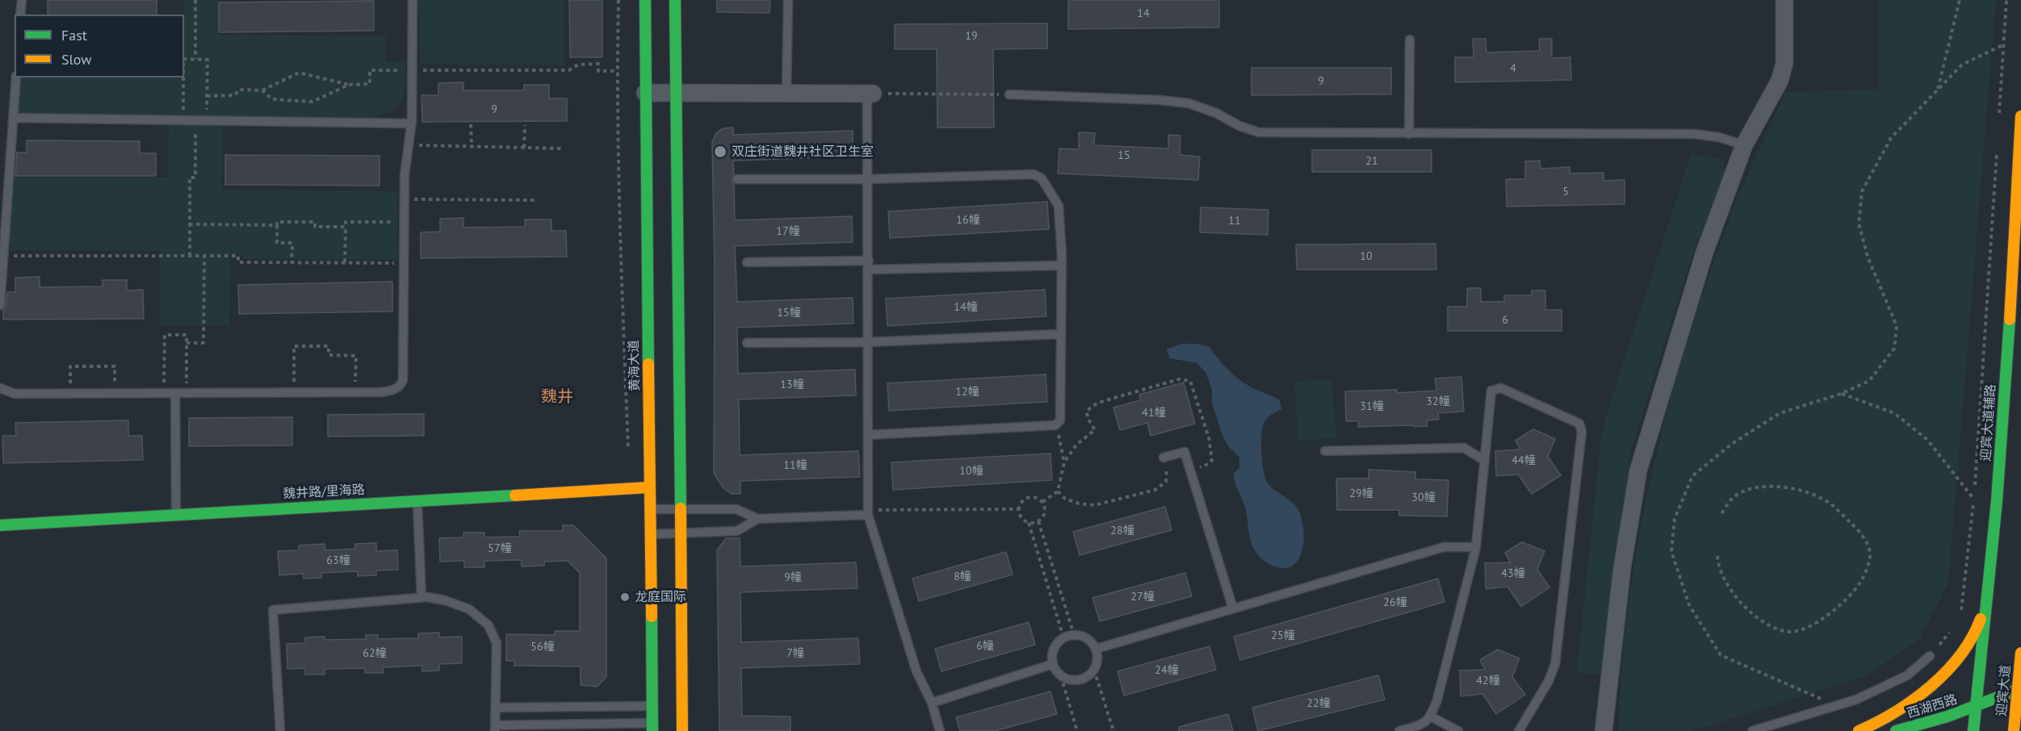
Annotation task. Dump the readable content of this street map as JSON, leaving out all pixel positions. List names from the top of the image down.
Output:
{
  "streets": {
    "main road": [
      "黄海大道",
      "迎宾大道辅路",
      "魏井路/里海路",
      "迎宾大道",
      "西湖西路"
    ]
  },
  "crossings": [
    ["黄海大道", "魏井路/里海路"],
    ["迎宾大道辅路", "西湖西路"]
  ],
  "districts": ["魏井"],
  "places": ["双庄街道魏井社区卫生室", "龙庭国际"],
  "house_numbers": [
    "14",
    "19",
    "4",
    "9",
    "9",
    "15",
    "21",
    "5",
    "16幢",
    "11",
    "17幢",
    "10",
    "14幢",
    "15幢",
    "6",
    "13幢",
    "12幢",
    "32幢",
    "31幢",
    "41幢",
    "44幢",
    "11幢",
    "10幢",
    "29幢",
    "30幢",
    "28幢",
    "57幢",
    "63幢",
    "43幢",
    "8幢",
    "9幢",
    "27幢",
    "26幢",
    "25幢",
    "6幢",
    "56幢",
    "62幢",
    "7幢",
    "24幢",
    "42幢",
    "22幢"
  ],
  "legend": ["Fast", "Slow"]
}
